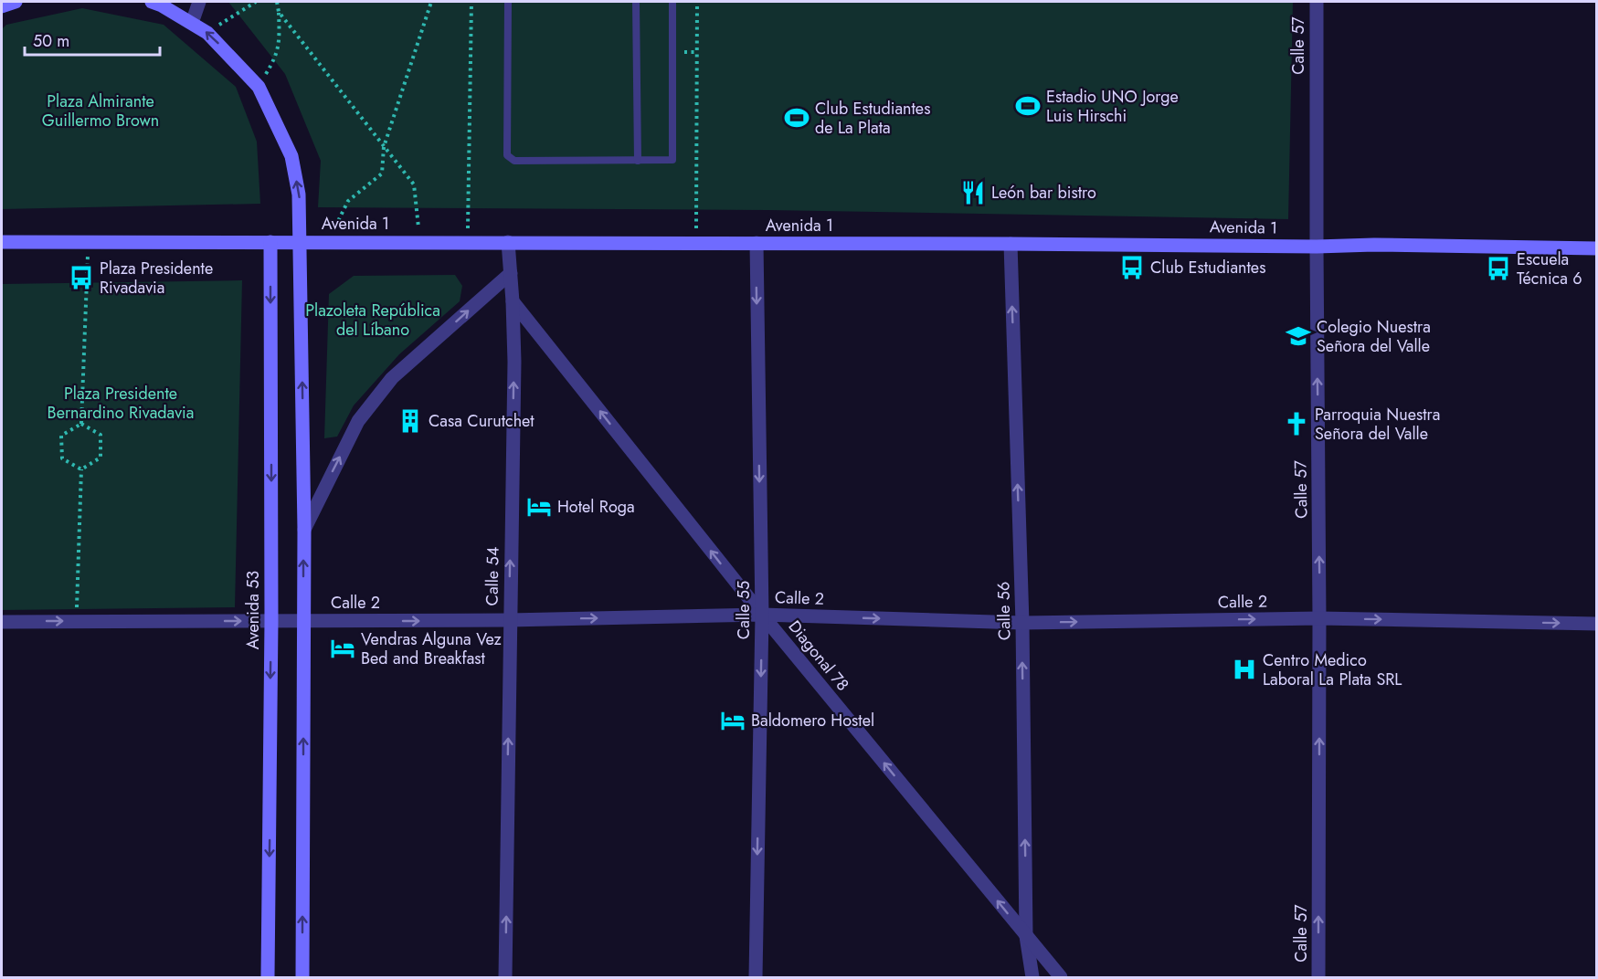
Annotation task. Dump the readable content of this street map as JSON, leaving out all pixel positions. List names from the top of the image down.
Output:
{
  "streets": {
    "main road": ["Avenida 1", "Avenida 53"],
    "street": [
      "Calle 57",
      "Calle 54",
      "Calle 2",
      "Calle 55",
      "Calle 56",
      "Diagonal 78"
    ]
  },
  "crossings": [
    ["Calle 57", "Avenida 1"],
    ["Calle 57", "Calle 2"],
    ["Avenida 1", "Calle 54"],
    ["Avenida 1", "Avenida 53"],
    ["Avenida 1", "Calle 55"],
    ["Avenida 1", "Calle 56"],
    ["Calle 54", "Calle 2"],
    ["Calle 54", "Diagonal 78"],
    ["Calle 2", "Avenida 53"],
    ["Calle 2", "Calle 55"],
    ["Calle 2", "Calle 56"],
    ["Calle 2", "Diagonal 78"],
    ["Calle 55", "Diagonal 78"],
    ["Calle 56", "Diagonal 78"]
  ],
  "one_way": [
    "Calle 57",
    "Calle 54",
    "Calle 2",
    "Calle 55",
    "Calle 56",
    "Diagonal 78"
  ],
  "parks": ["Plaza Almirante Guillermo Brown", "Plazoleta República del Líbano", "Plaza Presidente Bernardino Rivadavia"],
  "places": {
    "sports": ["Estadio UNO Jorge Luis Hirschi", "Club Estudiantes de La Plata"],
    "restaurant": ["León bar bistro"],
    "bus stop": ["Club Estudiantes", "Escuela Técnica 6", "Plaza Presidente Rivadavia"],
    "school or university": ["Colegio Nuestra Señora del Valle"],
    "building": ["Casa Curutchet"],
    "church": ["Parroquia Nuestra Señora del Valle"],
    "hotel": ["Hotel Roga", "Vendras Alguna Vez Bed and Breakfast", "Baldomero Hostel"],
    "hospital": ["Centro Medico Laboral La Plata SRL"]
  },
  "scale_bar": "50 m"
}
